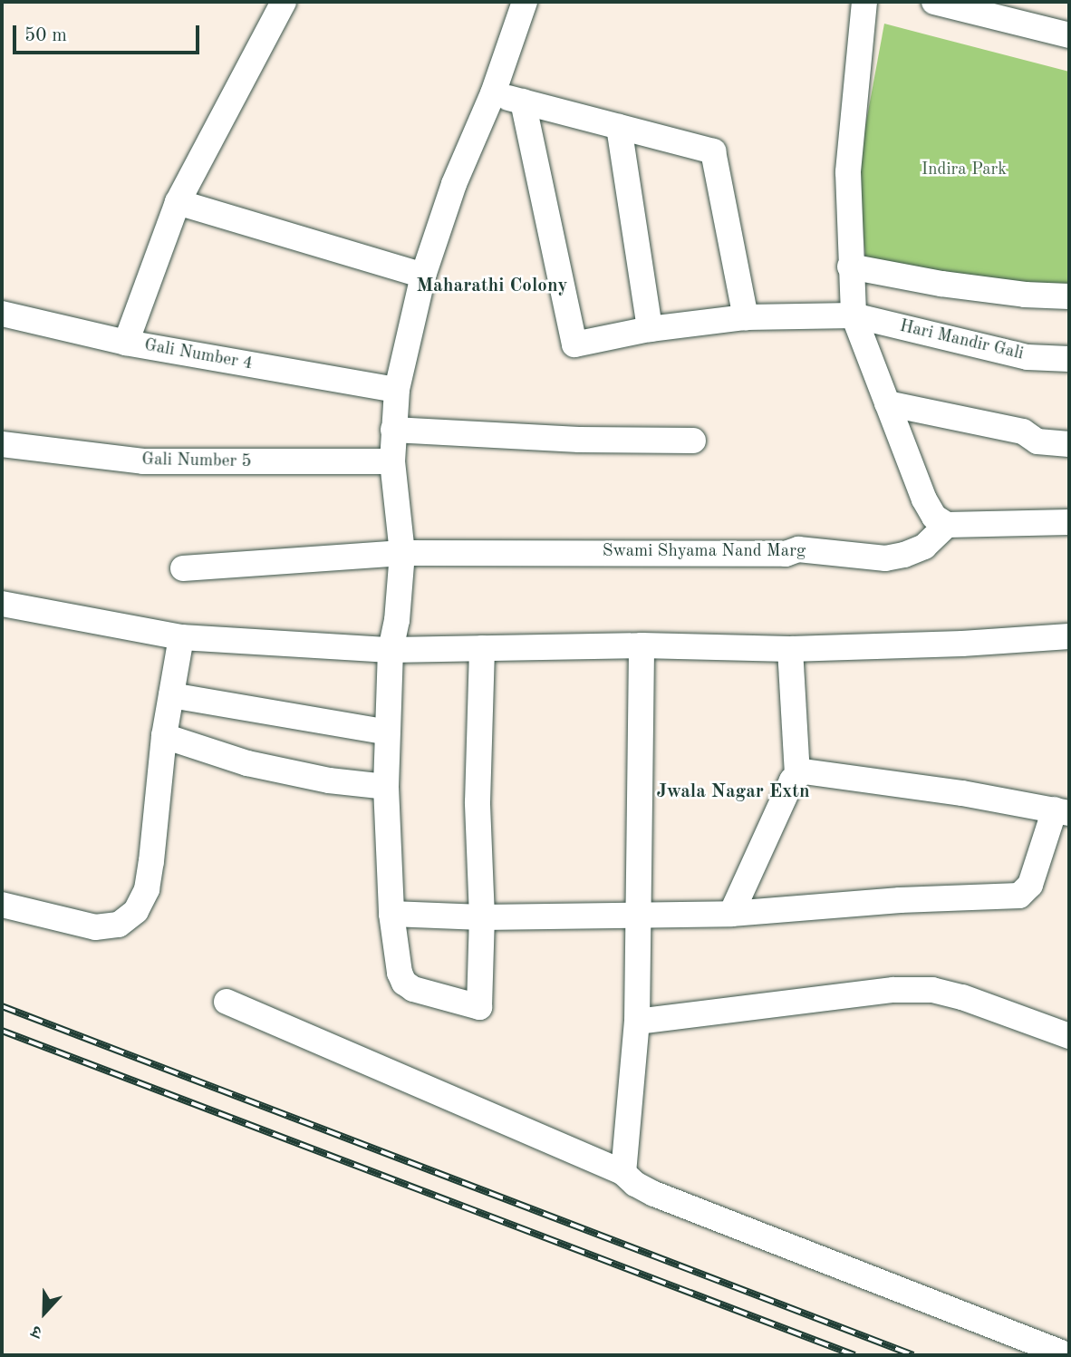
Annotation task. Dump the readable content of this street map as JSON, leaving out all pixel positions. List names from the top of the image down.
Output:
{
  "streets": {
    "street": [
      "Hari Mandir Gali",
      "Gali Number 4",
      "Gali Number 5",
      "Swami Shyama Nand Marg"
    ]
  },
  "districts": ["Maharathi Colony", "Jwala Nagar Extn"],
  "parks": ["Indira Park"],
  "scale_bar": "50 m",
  "north": "bottom"
}
